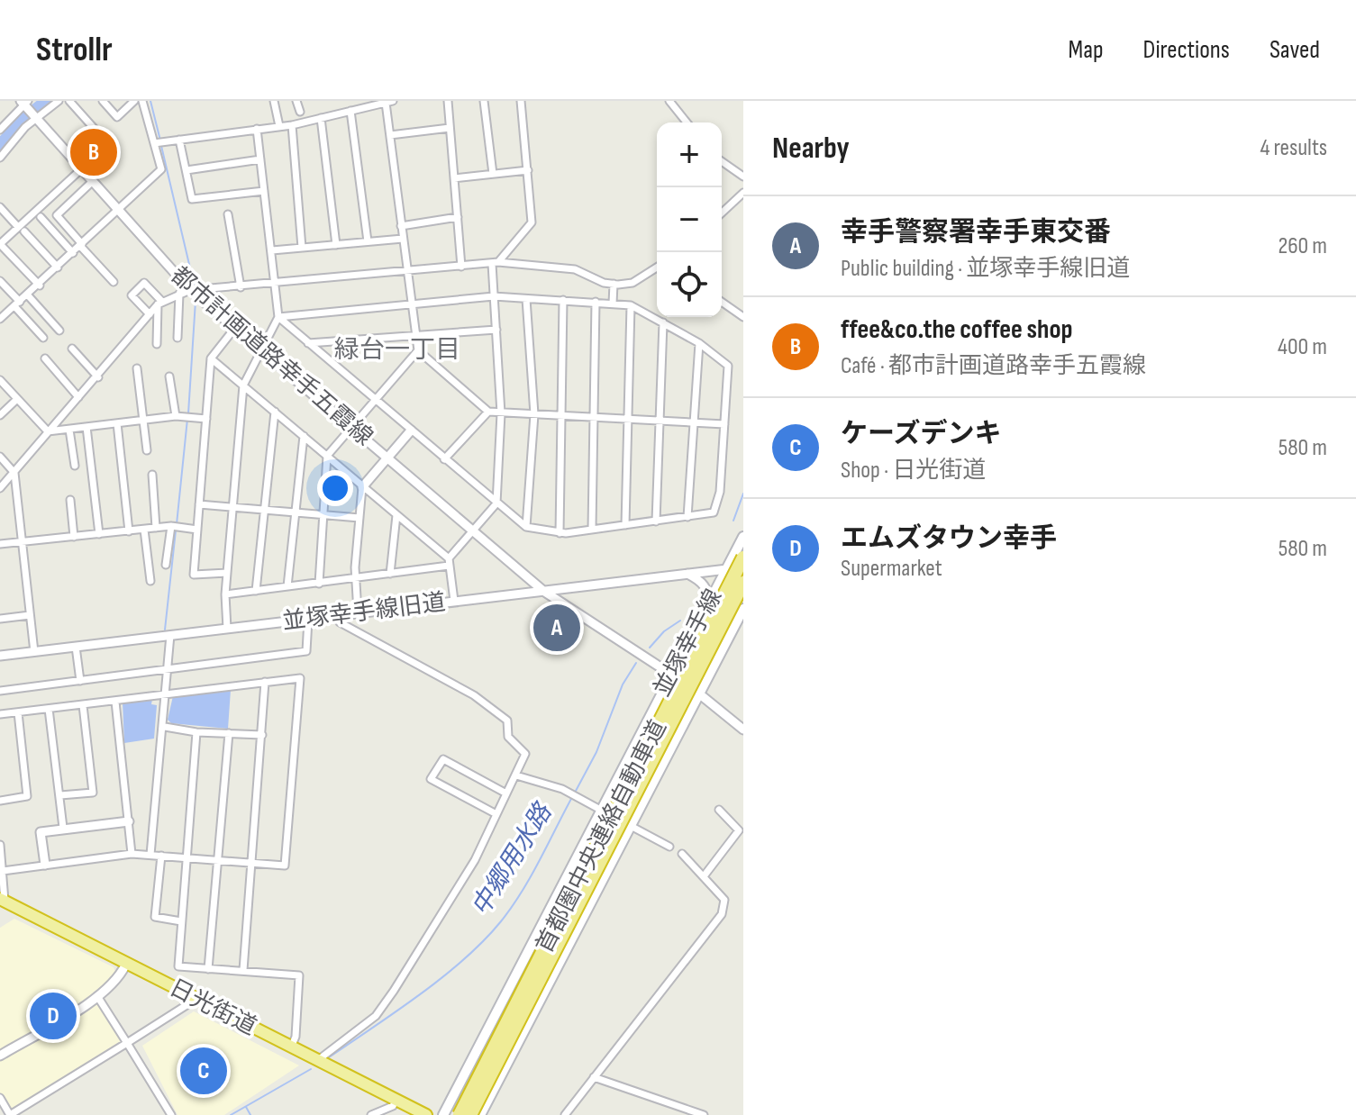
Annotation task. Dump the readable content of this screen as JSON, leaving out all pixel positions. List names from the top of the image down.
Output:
{
  "streets": {
    "highway": ["首都圏中央連絡自動車道", "日光街道"],
    "main road": ["並塚幸手線"],
    "street": ["都市計画道路幸手五霞線", "並塚幸手線旧道"]
  },
  "crossings": [
    ["都市計画道路幸手五霞線", "並塚幸手線旧道"],
    ["都市計画道路幸手五霞線", "並塚幸手線"],
    ["並塚幸手線旧道", "並塚幸手線"],
    ["並塚幸手線", "首都圏中央連絡自動車道"]
  ],
  "districts": ["緑台一丁目"],
  "water": ["中郷用水路"],
  "page": {
    "header": "Strollr",
    "nav": ["Map", "Directions", "Saved"],
    "heading": ["Nearby", "4 results"],
    "map_buttons": ["+", "−"],
    "pins": [
      "B",
      "A",
      "D",
      "C"
    ],
    "list": [
      {
        "mark": "A",
        "name": "幸手警察署幸手東交番",
        "note": "Public building · 並塚幸手線旧道",
        "value": "260 m"
      },
      {
        "mark": "B",
        "name": "ffee&co.the coffee shop",
        "note": "Café · 都市計画道路幸手五霞線",
        "value": "400 m"
      },
      {
        "mark": "C",
        "name": "ケーズデンキ",
        "note": "Shop · 日光街道",
        "value": "580 m"
      },
      {
        "mark": "D",
        "name": "エムズタウン幸手",
        "note": "Supermarket",
        "value": "580 m"
      }
    ]
  }
}
